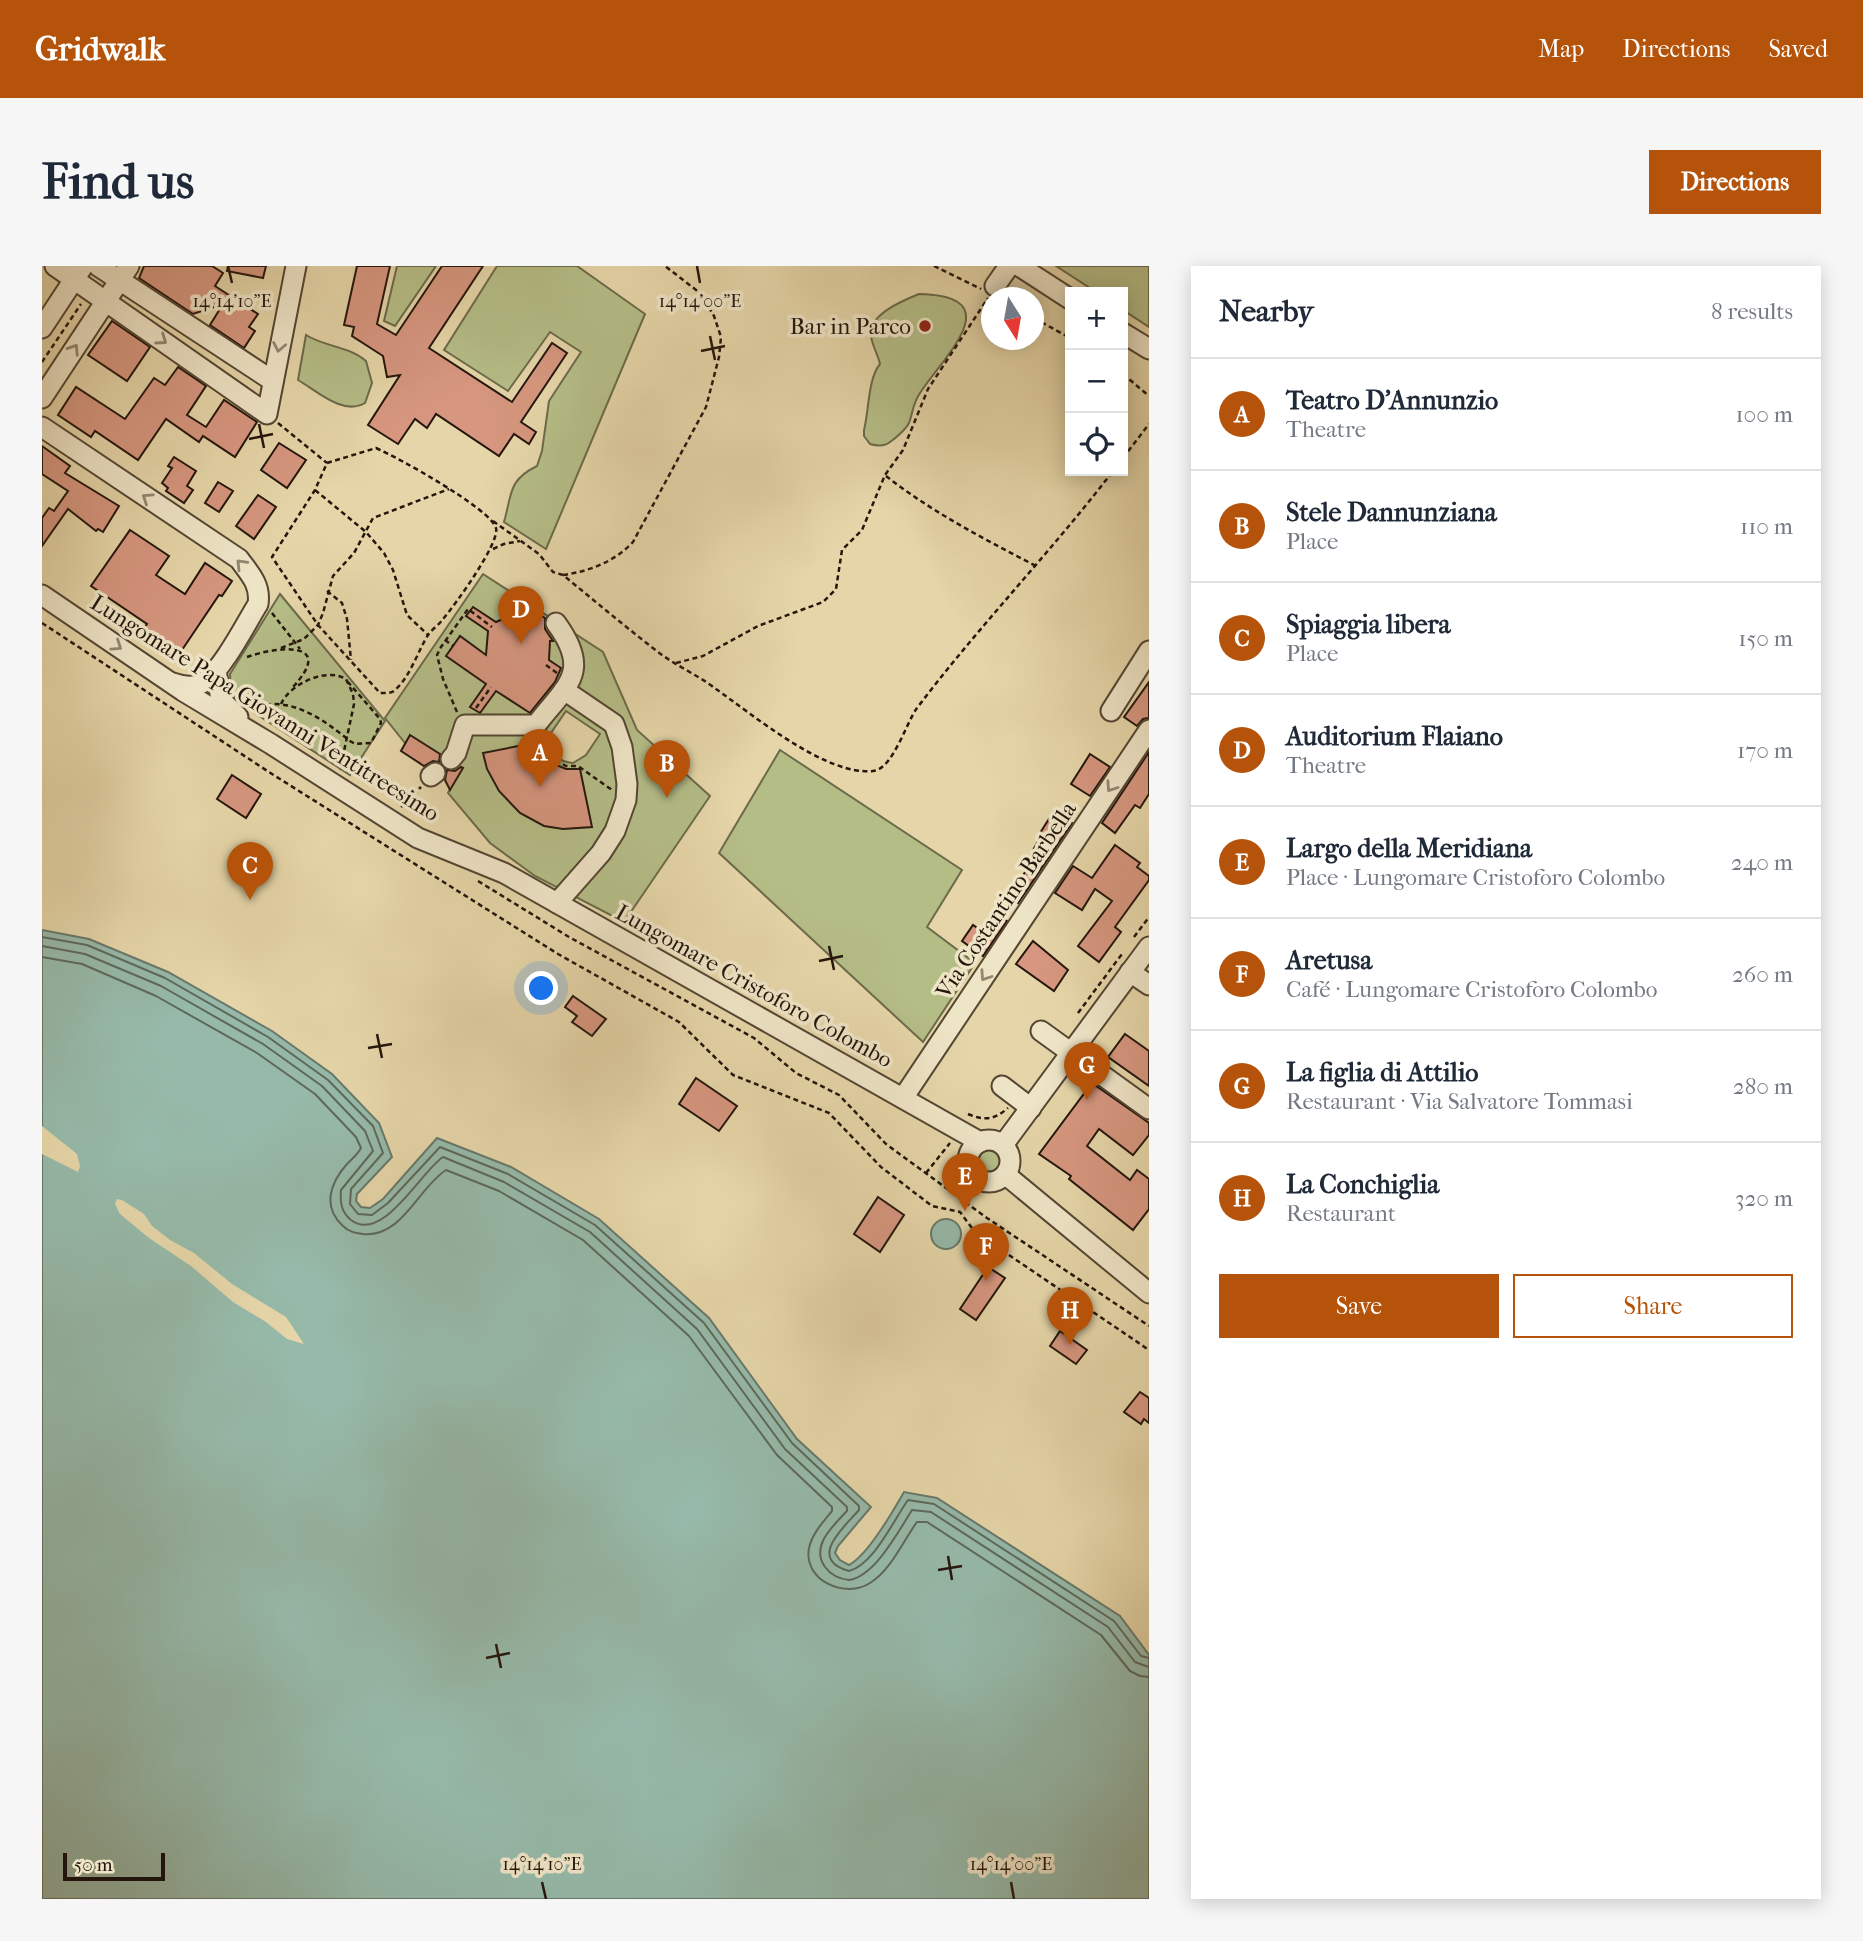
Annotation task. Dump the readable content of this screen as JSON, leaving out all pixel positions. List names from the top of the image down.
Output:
{
  "streets": {
    "street": ["Lungomare Papa Giovanni Ventitreesimo", "Via Costantino Barbella", "Lungomare Cristoforo Colombo"]
  },
  "crossings": [
    ["Lungomare Papa Giovanni Ventitreesimo", "Lungomare Cristoforo Colombo"],
    ["Via Costantino Barbella", "Lungomare Cristoforo Colombo"]
  ],
  "places": ["Bar in Parco"],
  "scale_bar": "50 m",
  "north": "bottom",
  "page": {
    "header": "Gridwalk",
    "nav": ["Map", "Directions", "Saved"],
    "buttons": [
      "Directions",
      ["Save", "Share"]
    ],
    "title": "Find us",
    "heading": ["Nearby", "8 results"],
    "map_buttons": ["+", "−"],
    "list": [
      {
        "mark": "A",
        "name": "Teatro D'Annunzio",
        "note": "Theatre",
        "value": "100 m"
      },
      {
        "mark": "B",
        "name": "Stele Dannunziana",
        "note": "Place",
        "value": "110 m"
      },
      {
        "mark": "C",
        "name": "Spiaggia libera",
        "note": "Place",
        "value": "150 m"
      },
      {
        "mark": "D",
        "name": "Auditorium Flaiano",
        "note": "Theatre",
        "value": "170 m"
      },
      {
        "mark": "E",
        "name": "Largo della Meridiana",
        "note": "Place · Lungomare Cristoforo Colombo",
        "value": "240 m"
      },
      {
        "mark": "F",
        "name": "Aretusa",
        "note": "Café · Lungomare Cristoforo Colombo",
        "value": "260 m"
      },
      {
        "mark": "G",
        "name": "La figlia di Attilio",
        "note": "Restaurant · Via Salvatore Tommasi",
        "value": "280 m"
      },
      {
        "mark": "H",
        "name": "La Conchiglia",
        "note": "Restaurant",
        "value": "320 m"
      }
    ],
    "pins": [
      "D",
      "A",
      "B",
      "C",
      "G",
      "E",
      "F",
      "H"
    ],
    "scale": "50 m"
  },
  "coordinates": ["14°14'10\"E", "14°14'00\"E"]
}
